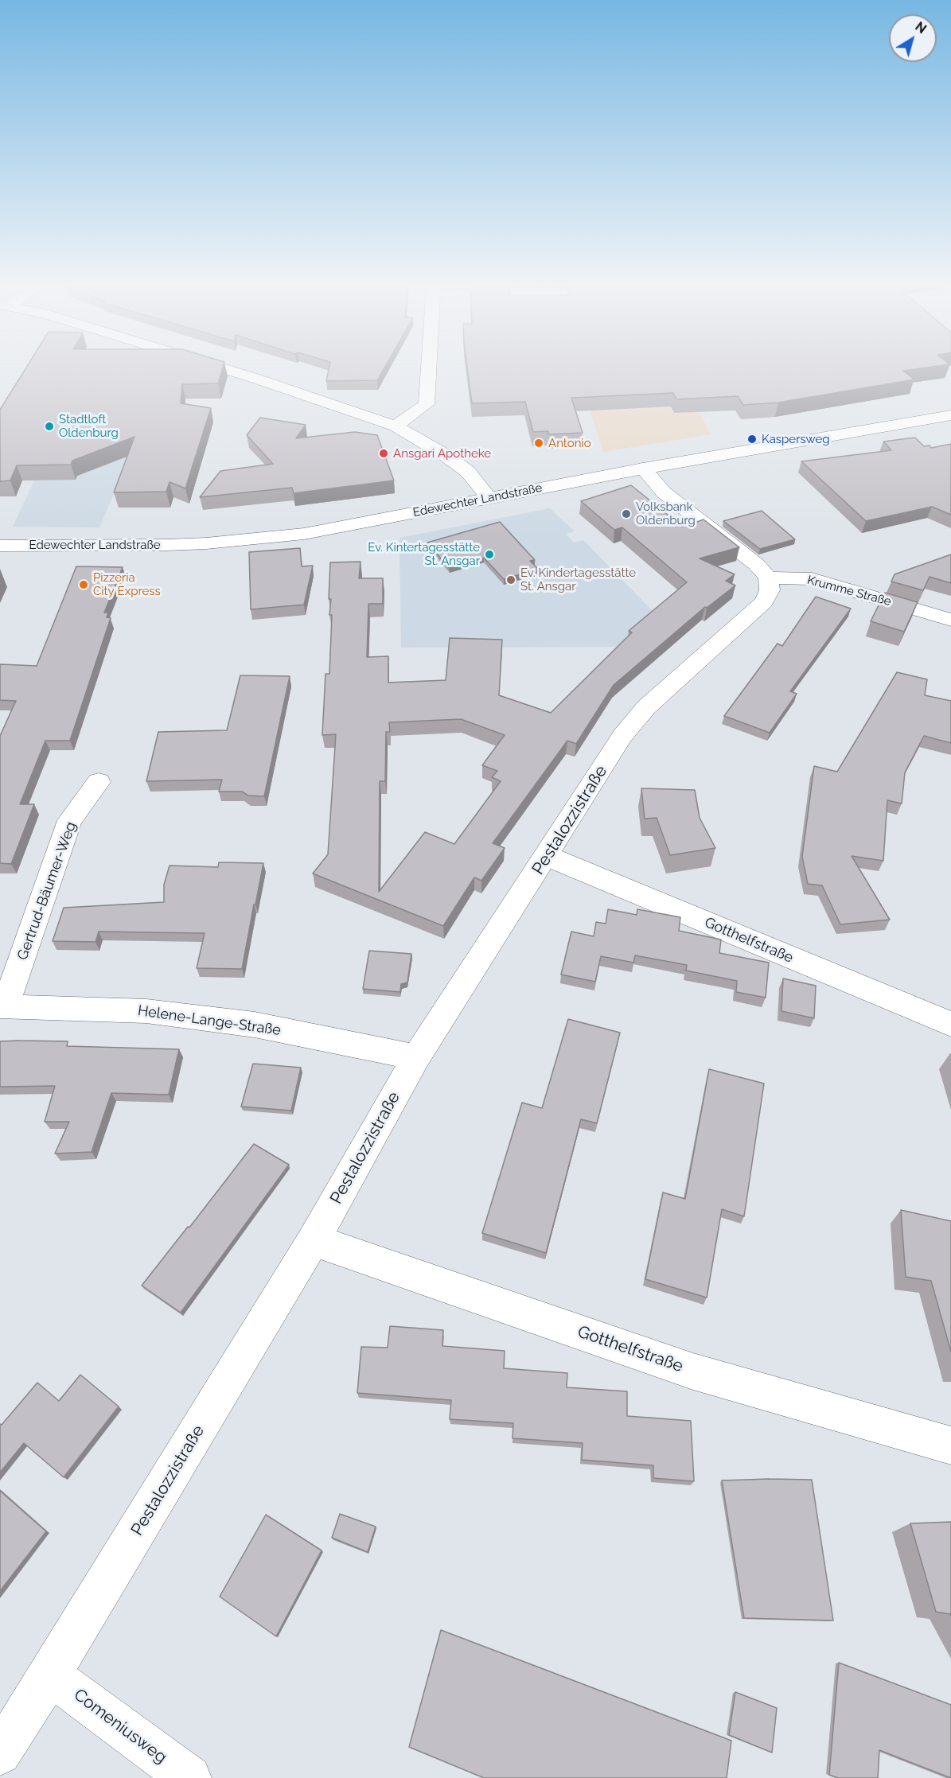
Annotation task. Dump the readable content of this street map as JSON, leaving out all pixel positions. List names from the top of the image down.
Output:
{
  "streets": {
    "street": [
      "Edewechter Landstraße",
      "Krumme Straße",
      "Pestalozzistraße",
      "Gertrud-Bäumer-Weg",
      "Gotthelfstraße",
      "Helene-Lange-Straße",
      "Comeniusweg"
    ]
  },
  "crossings": [
    ["Krumme Straße", "Pestalozzistraße"],
    ["Pestalozzistraße", "Gotthelfstraße"],
    ["Pestalozzistraße", "Helene-Lange-Straße"],
    ["Pestalozzistraße", "Comeniusweg"],
    ["Gertrud-Bäumer-Weg", "Helene-Lange-Straße"]
  ],
  "places": [
    "Stadtloft Oldenburg",
    "Kaspersweg",
    "Antonio",
    "Ansgari Apotheke",
    "Volksbank Oldenburg",
    "Ev. Kintertagesstätte St. Ansgar",
    "Ev. Kindertagesstätte St. Ansgar",
    "Pizzeria City Express"
  ],
  "north": "top right"
}
